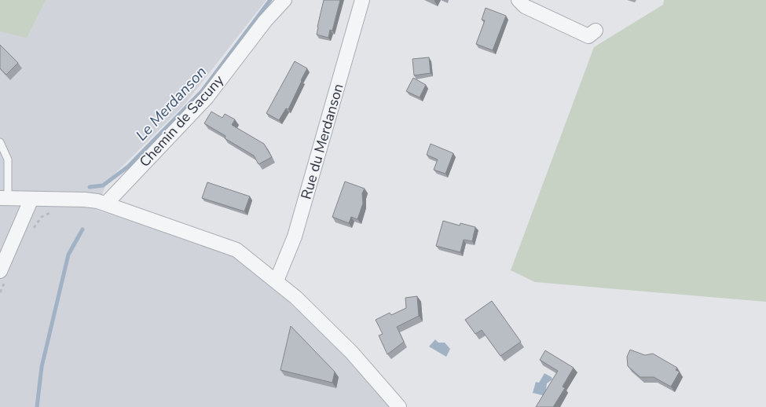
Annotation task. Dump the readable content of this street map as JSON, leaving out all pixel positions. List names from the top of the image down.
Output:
{
  "streets": {
    "street": ["Chemin de Sacuny", "Rue du Merdanson"]
  },
  "water": ["Le Merdanson"]
}
